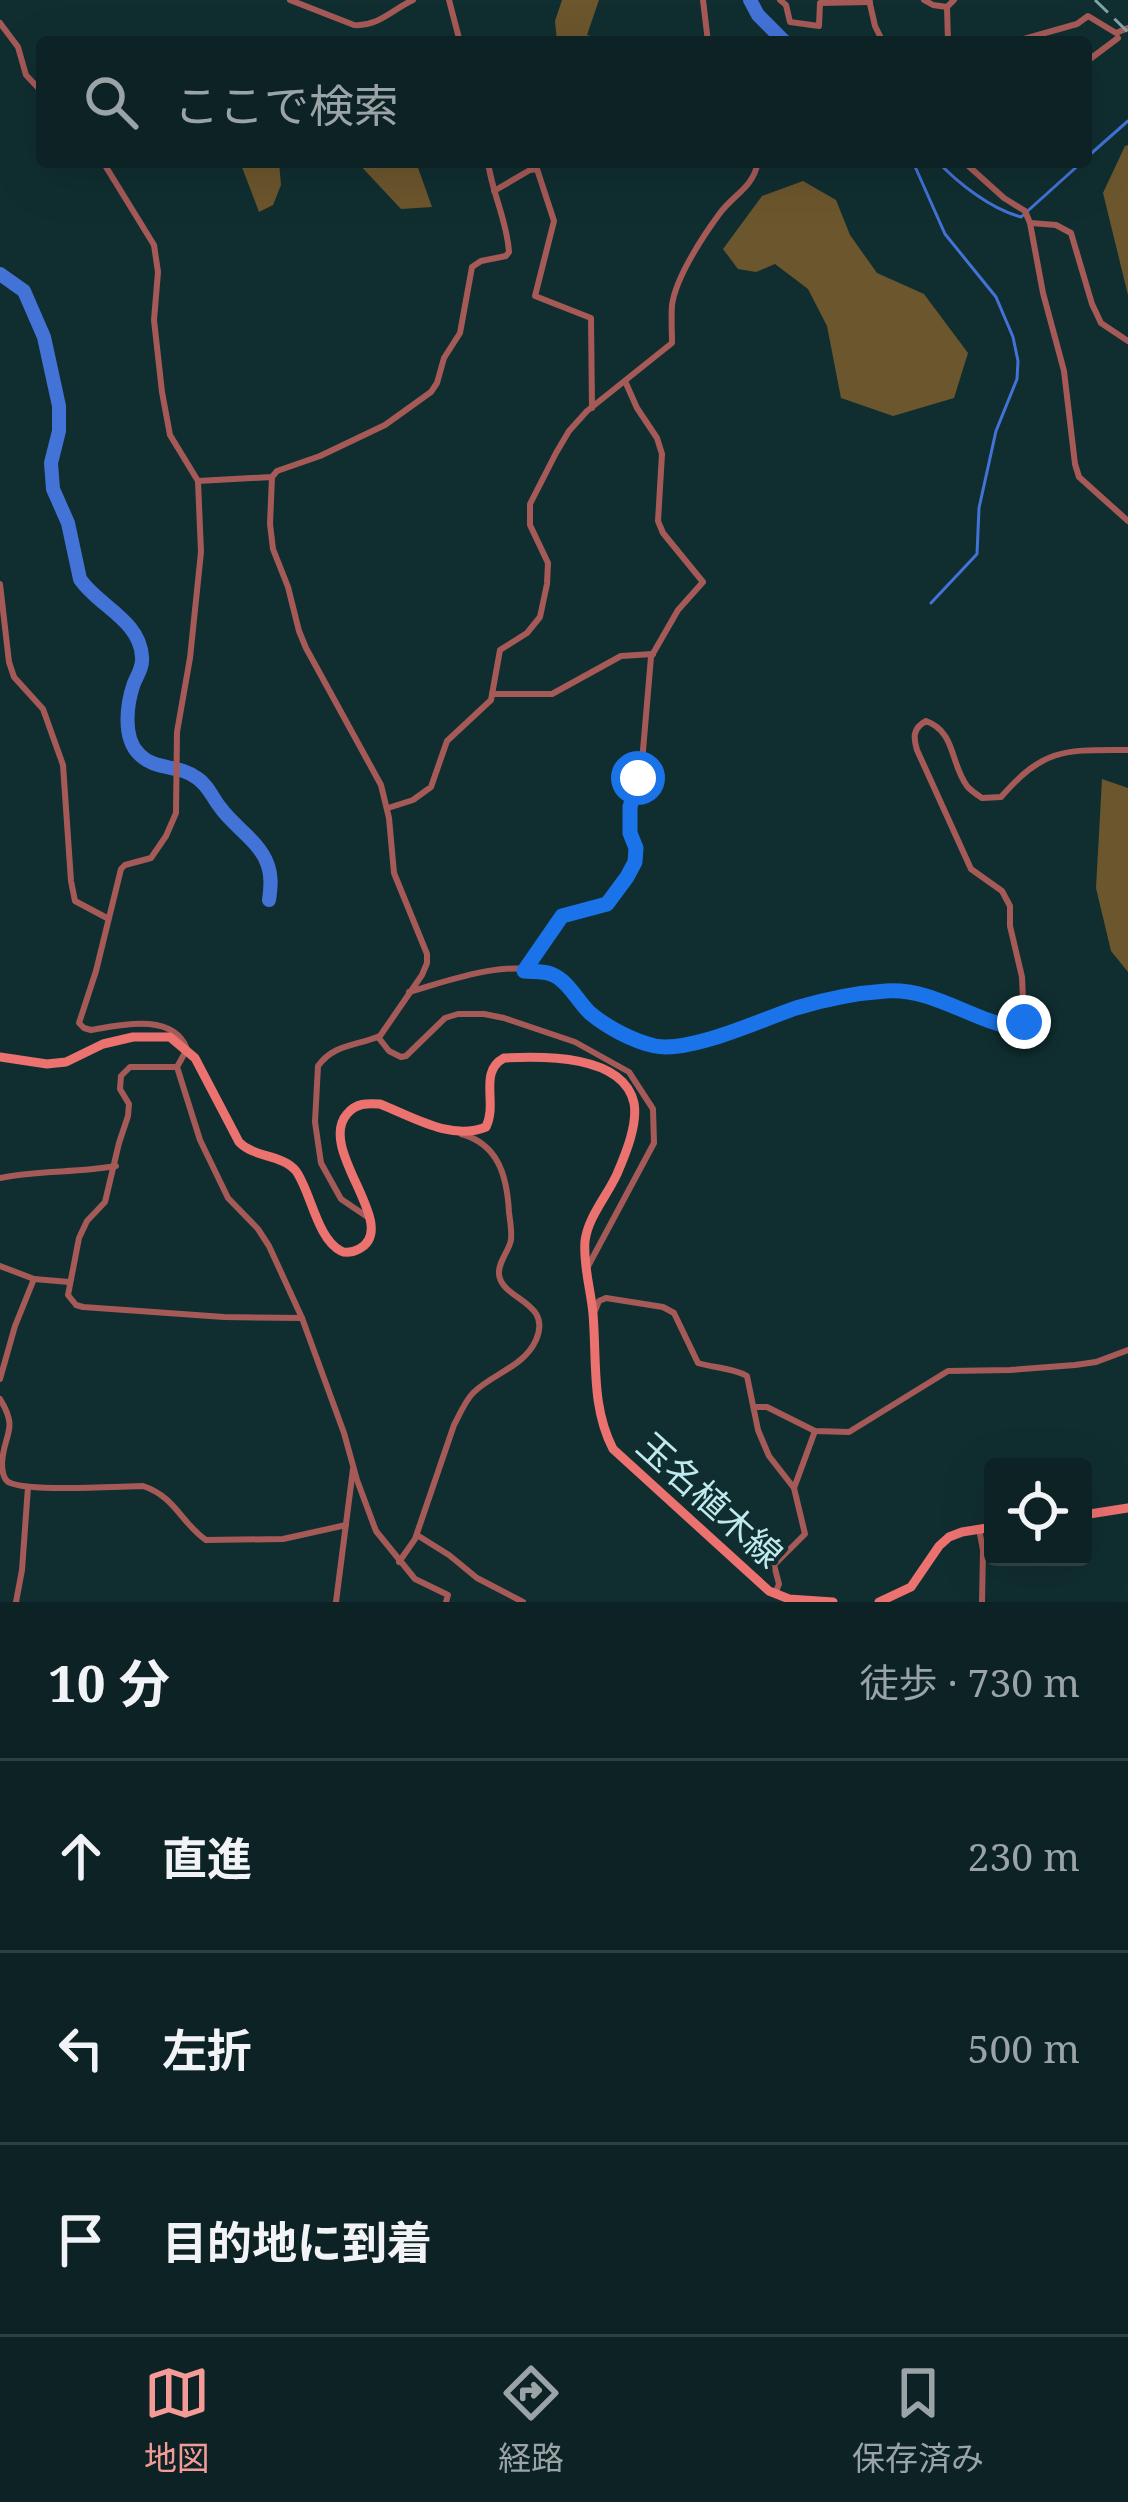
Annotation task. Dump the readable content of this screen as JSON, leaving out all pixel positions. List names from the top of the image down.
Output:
{
  "streets": {
    "main road": ["玉名植木線"]
  },
  "page": {
    "search": "ここで検索",
    "heading": ["10 分", "徒歩 · 730 m"],
    "list": [
      ["直進", "230 m"],
      ["左折", "500 m"],
      "目的地に到着"
    ],
    "nav": ["地図", "経路", "保存済み"]
  }
}
